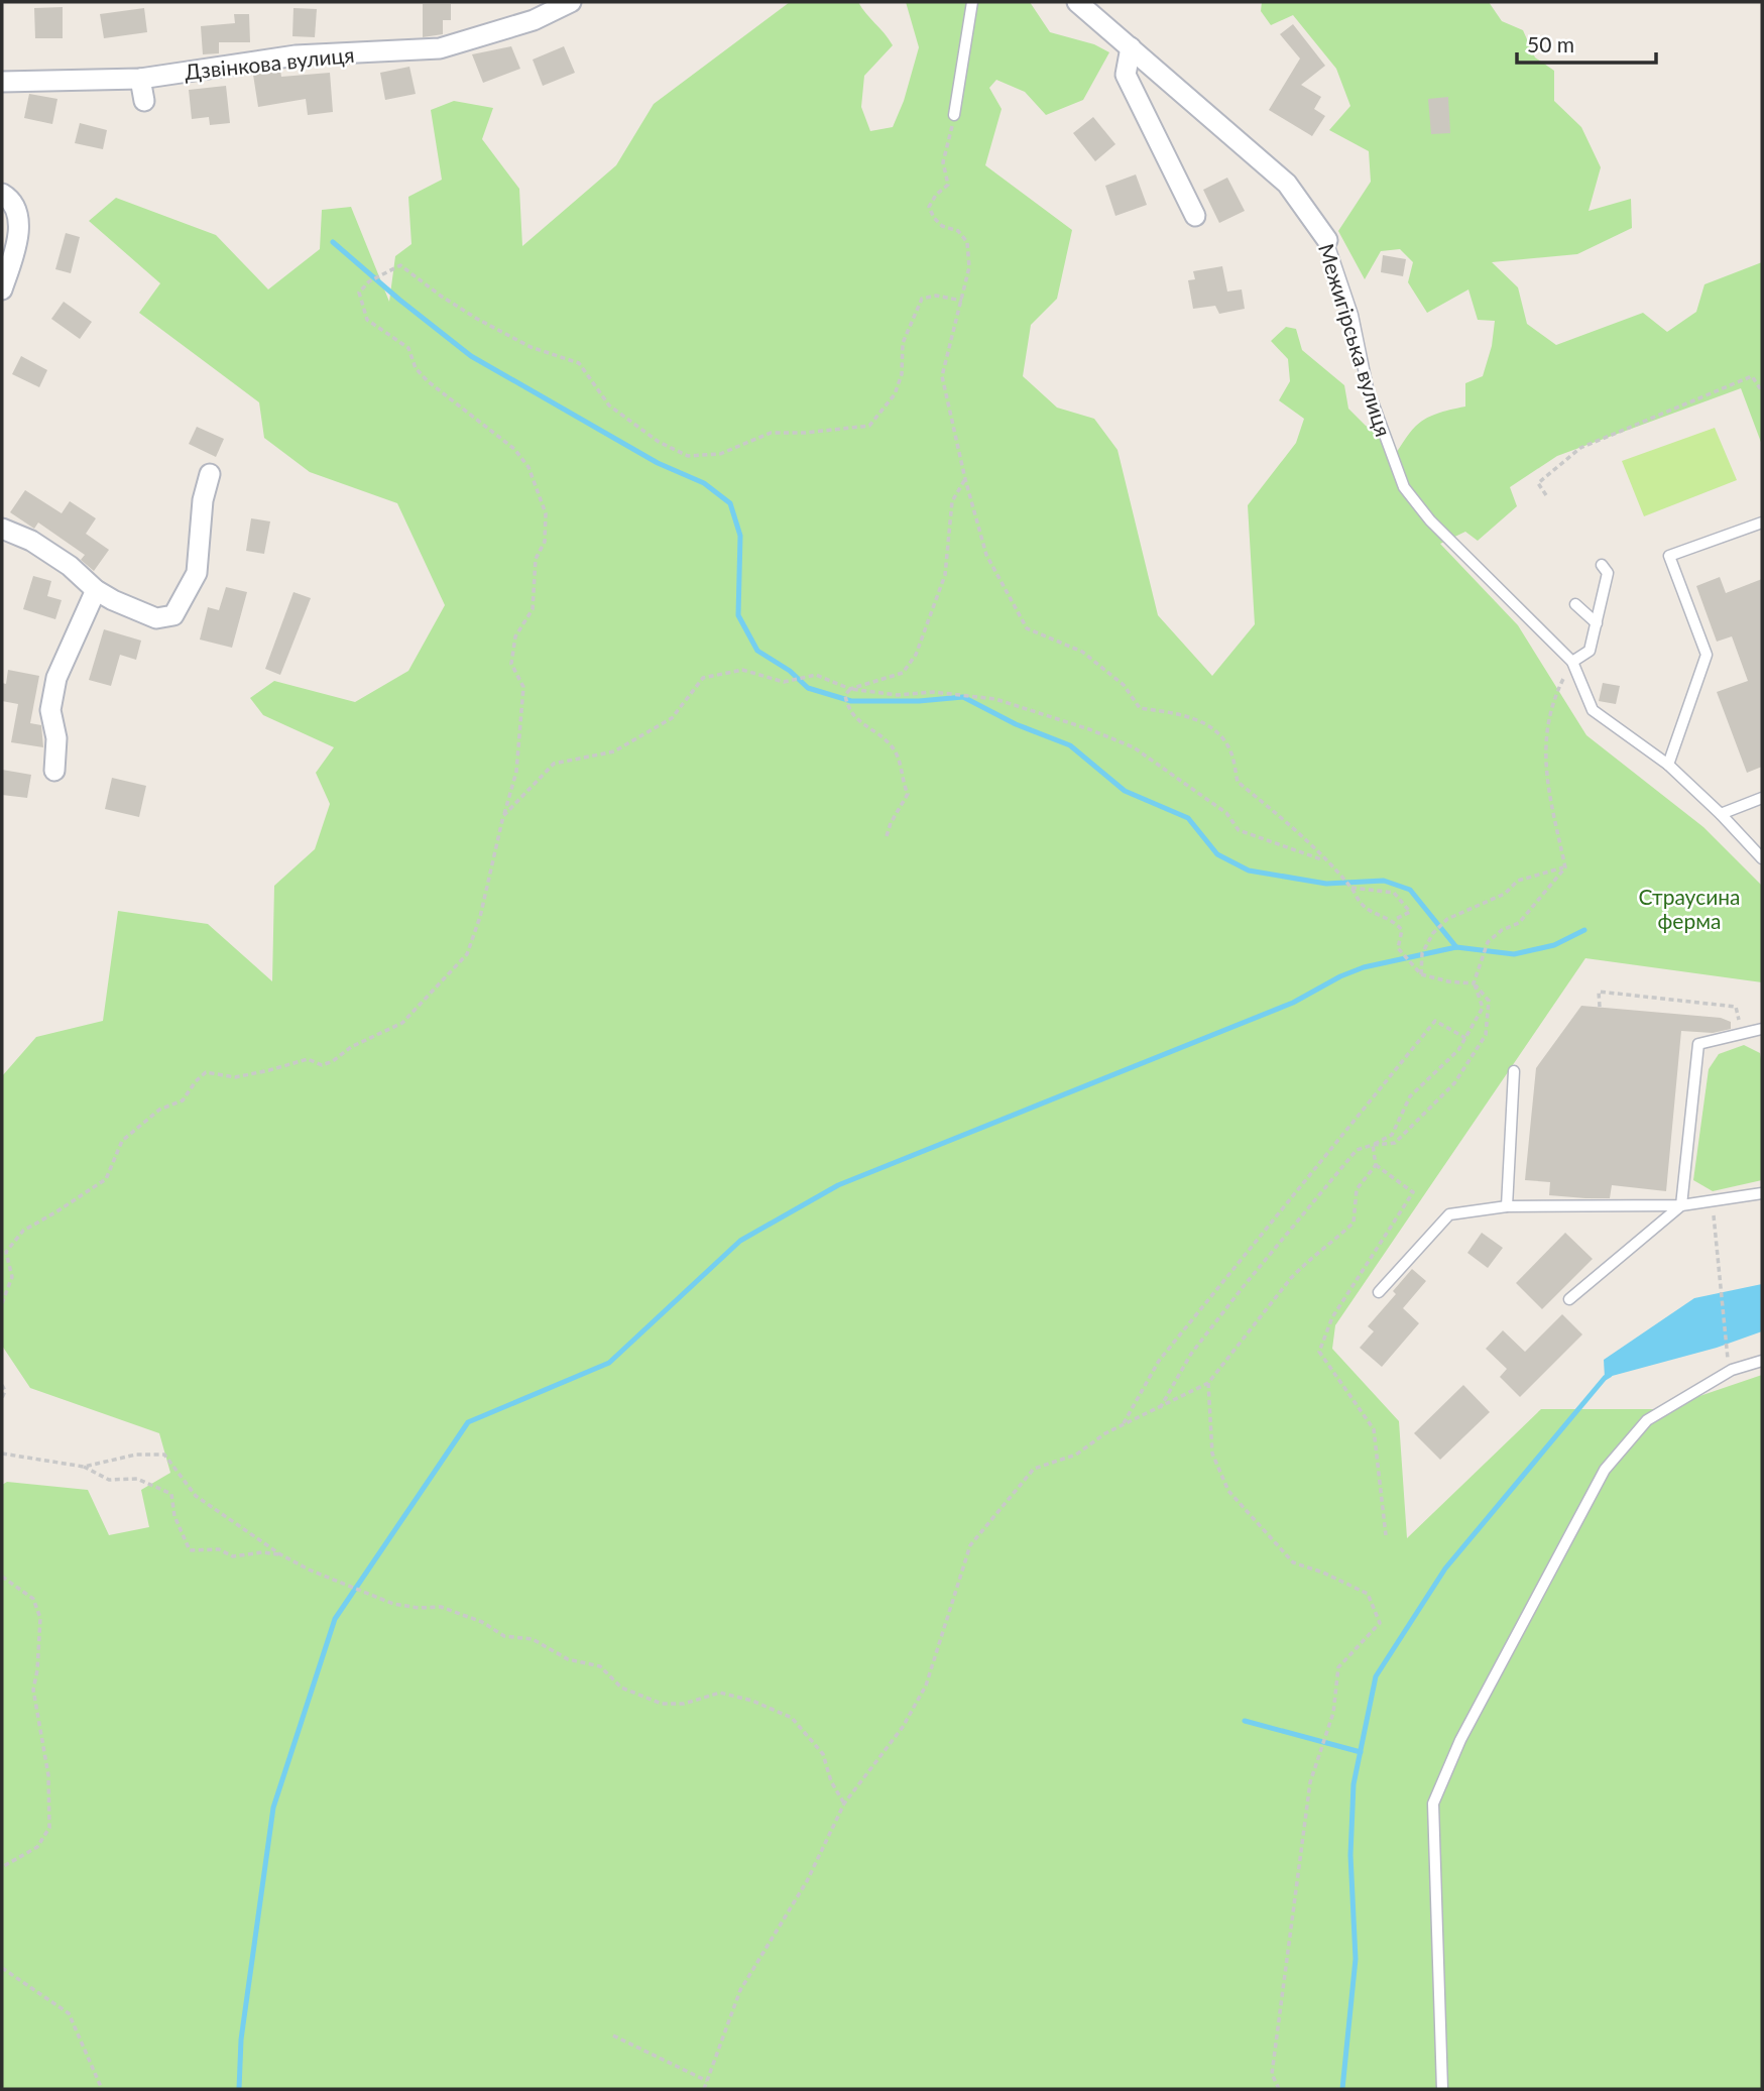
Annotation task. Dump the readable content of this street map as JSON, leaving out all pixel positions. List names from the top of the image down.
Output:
{
  "streets": {
    "street": ["Дзвінкова вулиця", "Межигірська вулиця"]
  },
  "parks": ["Страусина ферма"],
  "scale_bar": "50 m"
}
